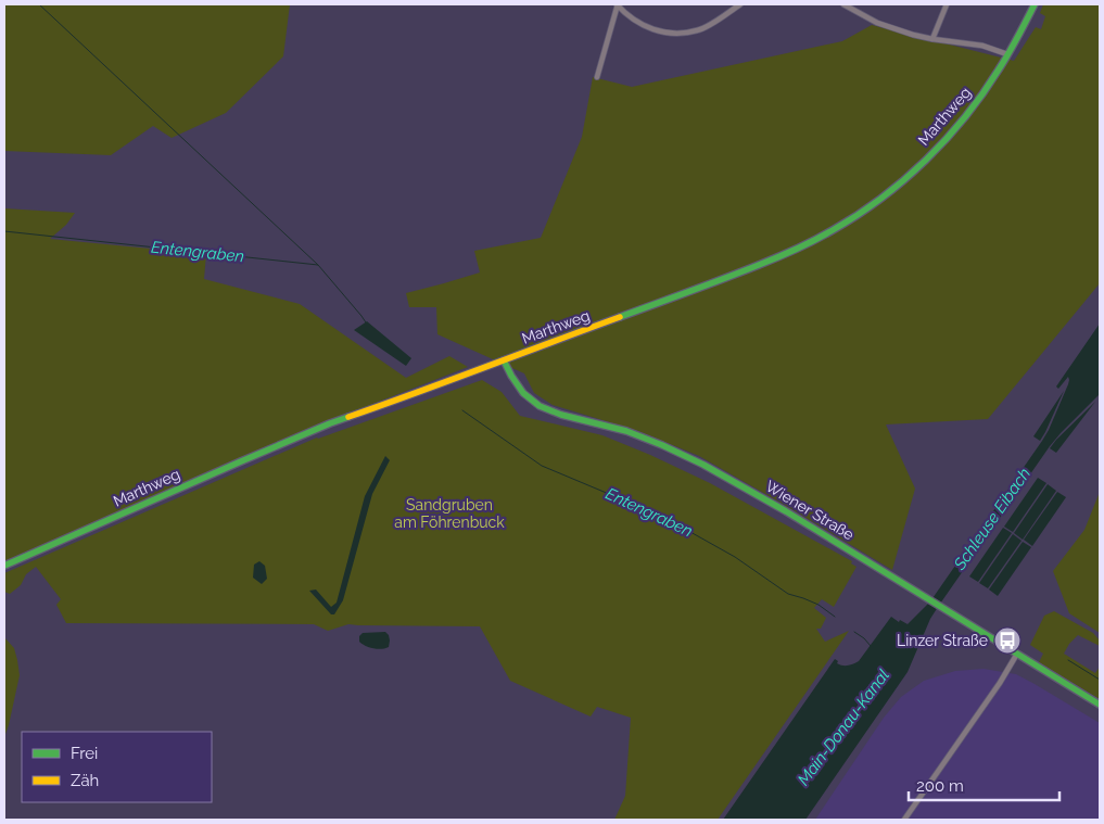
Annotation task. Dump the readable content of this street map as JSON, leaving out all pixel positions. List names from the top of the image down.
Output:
{
  "streets": {
    "main road": ["Marthweg", "Wiener Straße"]
  },
  "crossings": [
    ["Marthweg", "Wiener Straße"]
  ],
  "water": ["Entengraben", "Schleuse Eibach", "Main-Donau-Kanal"],
  "parks": ["Sandgruben am Föhrenbuck"],
  "places": {
    "bus stop": ["Linzer Straße"]
  },
  "legend": ["Frei", "Zäh"],
  "scale_bar": "200 m"
}
